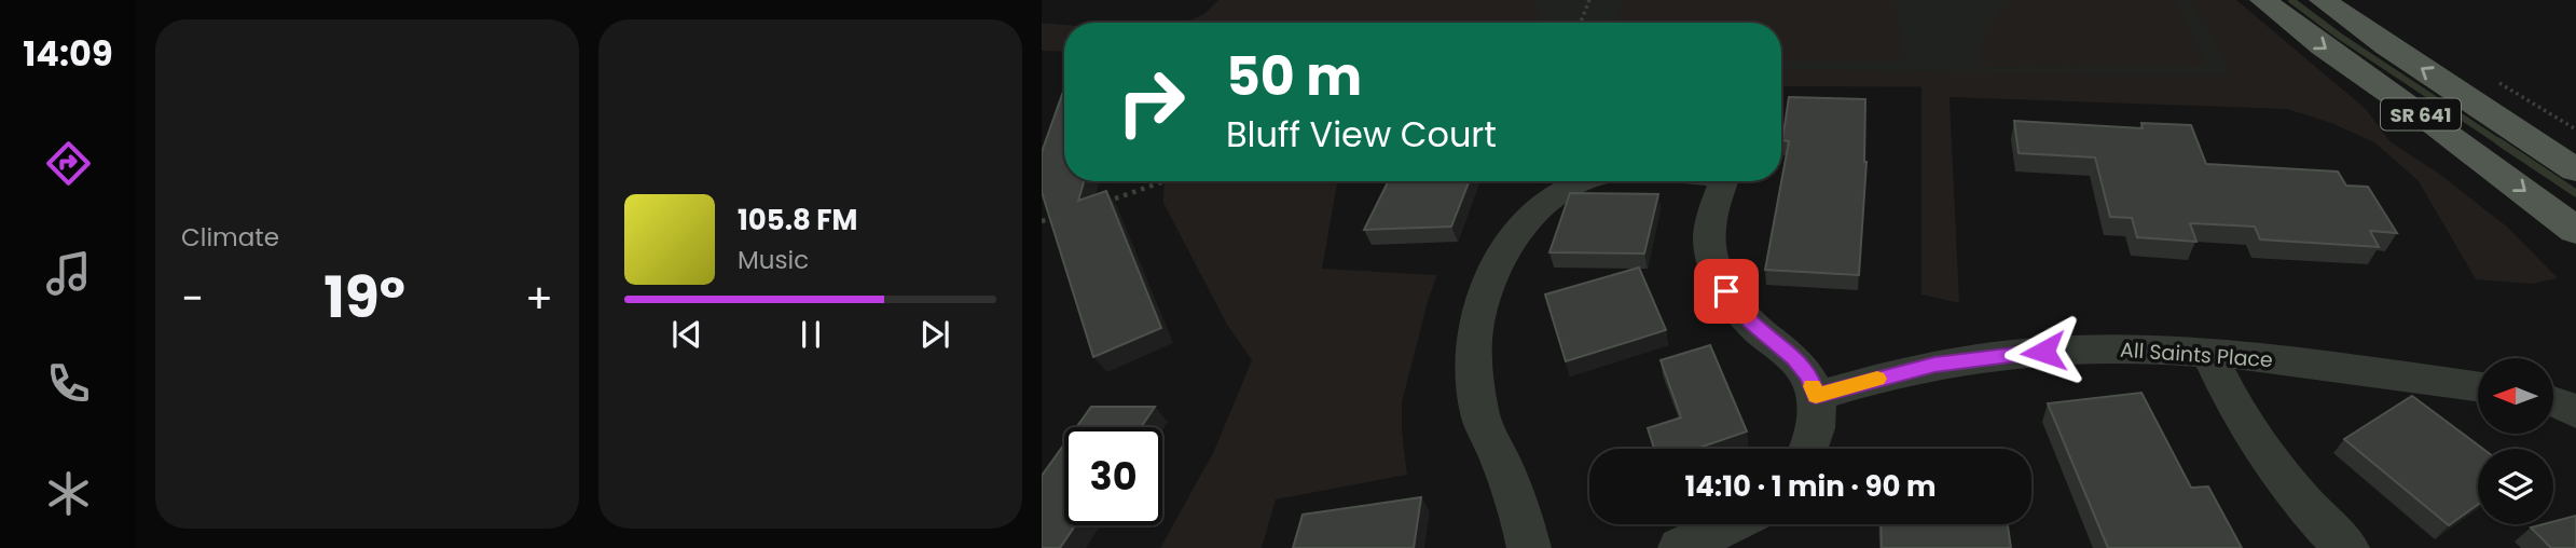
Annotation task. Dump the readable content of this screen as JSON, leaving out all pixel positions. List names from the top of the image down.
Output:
{
  "streets": {
    "main road": ["SR 641"],
    "street": ["All Saints Place"]
  },
  "north": "left",
  "page": {
    "tabs": "14:09",
    "tile": "Climate",
    "turn": ["50 m", "Bluff View Court"],
    "song": ["105.8 FM", "Music"],
    "heat": ["−", "19°", "+"],
    "limit": "30",
    "trip": "14:10 · 1 min · 90 m"
  }
}
